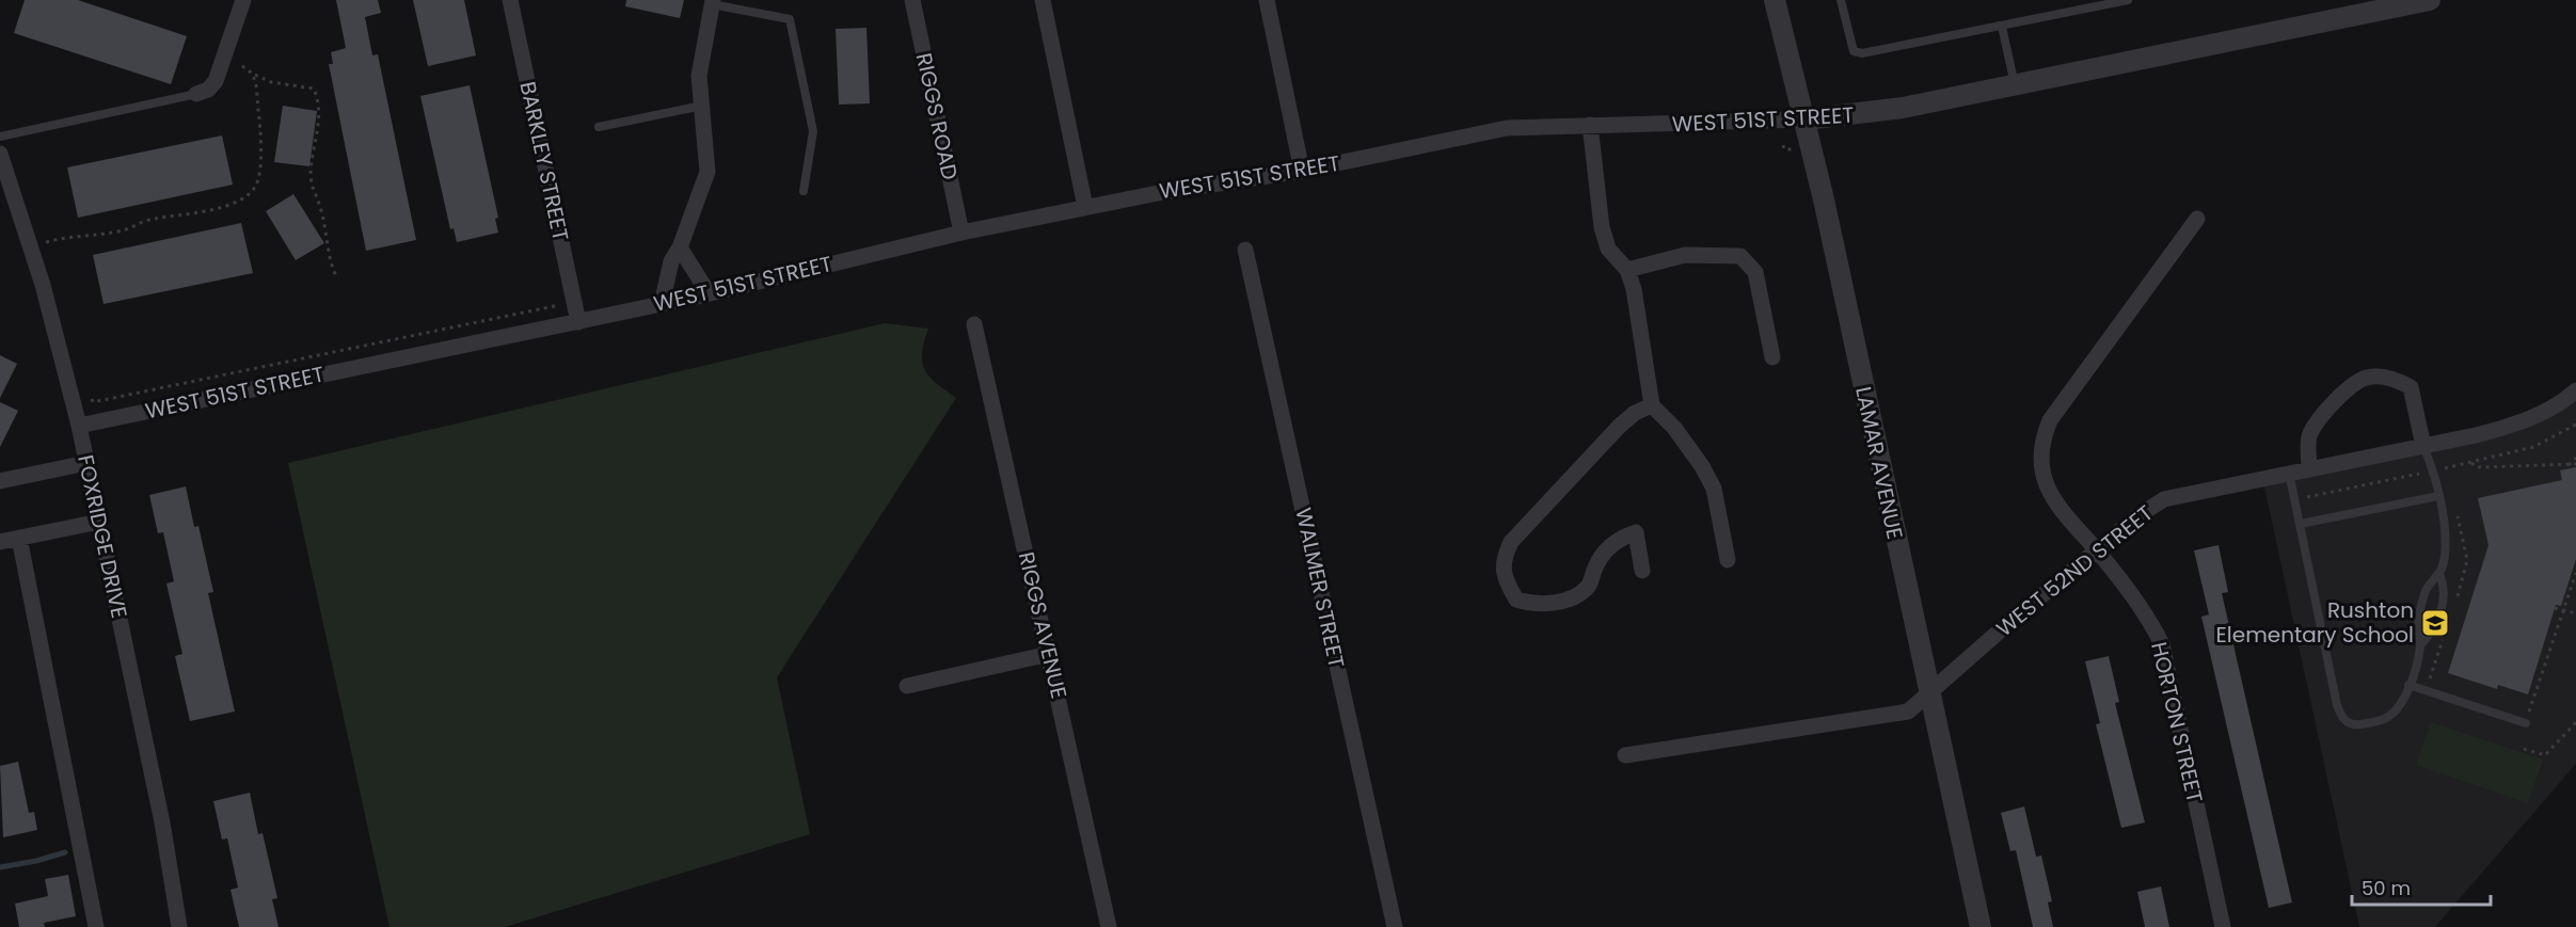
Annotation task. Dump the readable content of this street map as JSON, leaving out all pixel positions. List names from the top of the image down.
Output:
{
  "streets": {
    "street": [
      "RIGGS ROAD",
      "WEST 51ST STREET",
      "BARKLEY STREET",
      "LAMAR AVENUE",
      "FOXRIDGE DRIVE",
      "WEST 52ND STREET",
      "WALMER STREET",
      "RIGGS AVENUE",
      "HORTON STREET"
    ]
  },
  "crossings": [
    ["RIGGS ROAD", "WEST 51ST STREET"],
    ["WEST 51ST STREET", "BARKLEY STREET"],
    ["WEST 51ST STREET", "LAMAR AVENUE"],
    ["WEST 51ST STREET", "FOXRIDGE DRIVE"],
    ["LAMAR AVENUE", "WEST 52ND STREET"],
    ["WEST 52ND STREET", "HORTON STREET"]
  ],
  "places": {
    "school or university": ["Rushton Elementary School"]
  },
  "scale_bar": "50 m"
}
